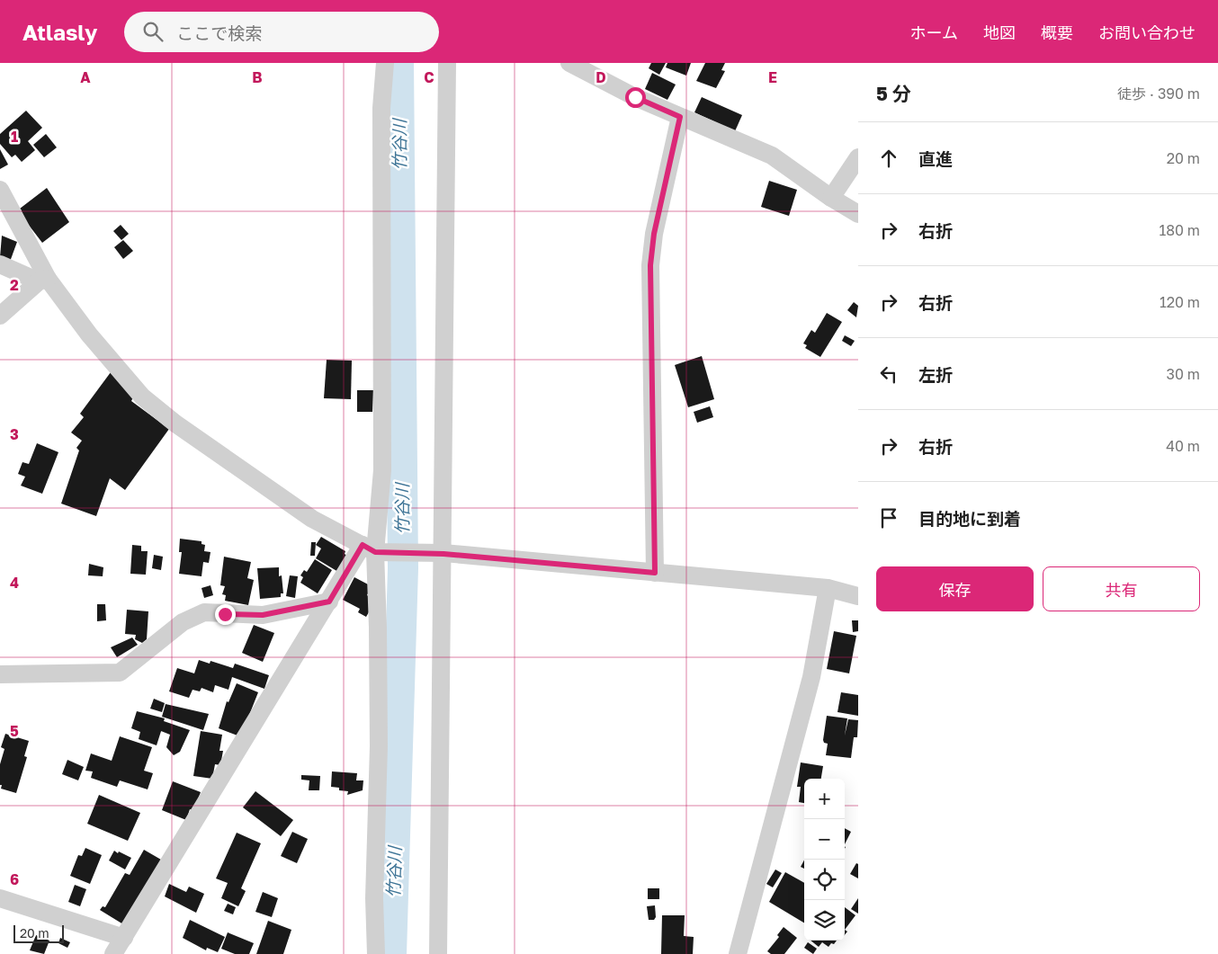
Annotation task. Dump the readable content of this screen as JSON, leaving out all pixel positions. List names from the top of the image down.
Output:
{
  "water": ["竹谷川"],
  "scale_bar": "20 m",
  "page": {
    "header": "Atlasly",
    "search": "ここで検索",
    "nav": [
      "ホーム",
      "地図",
      "概要",
      "お問い合わせ"
    ],
    "heading": ["5 分", "徒歩 · 390 m"],
    "list": [
      ["直進", "20 m"],
      ["右折", "180 m"],
      ["右折", "120 m"],
      ["左折", "30 m"],
      ["右折", "40 m"],
      "目的地に到着"
    ],
    "buttons": ["保存", "共有"],
    "map_buttons": ["+", "−"],
    "scale": "20 m"
  },
  "grid": {
    "columns": [
      "A",
      "B",
      "C",
      "D",
      "E"
    ],
    "rows": [
      "1",
      "2",
      "3",
      "4",
      "5",
      "6"
    ]
  }
}
